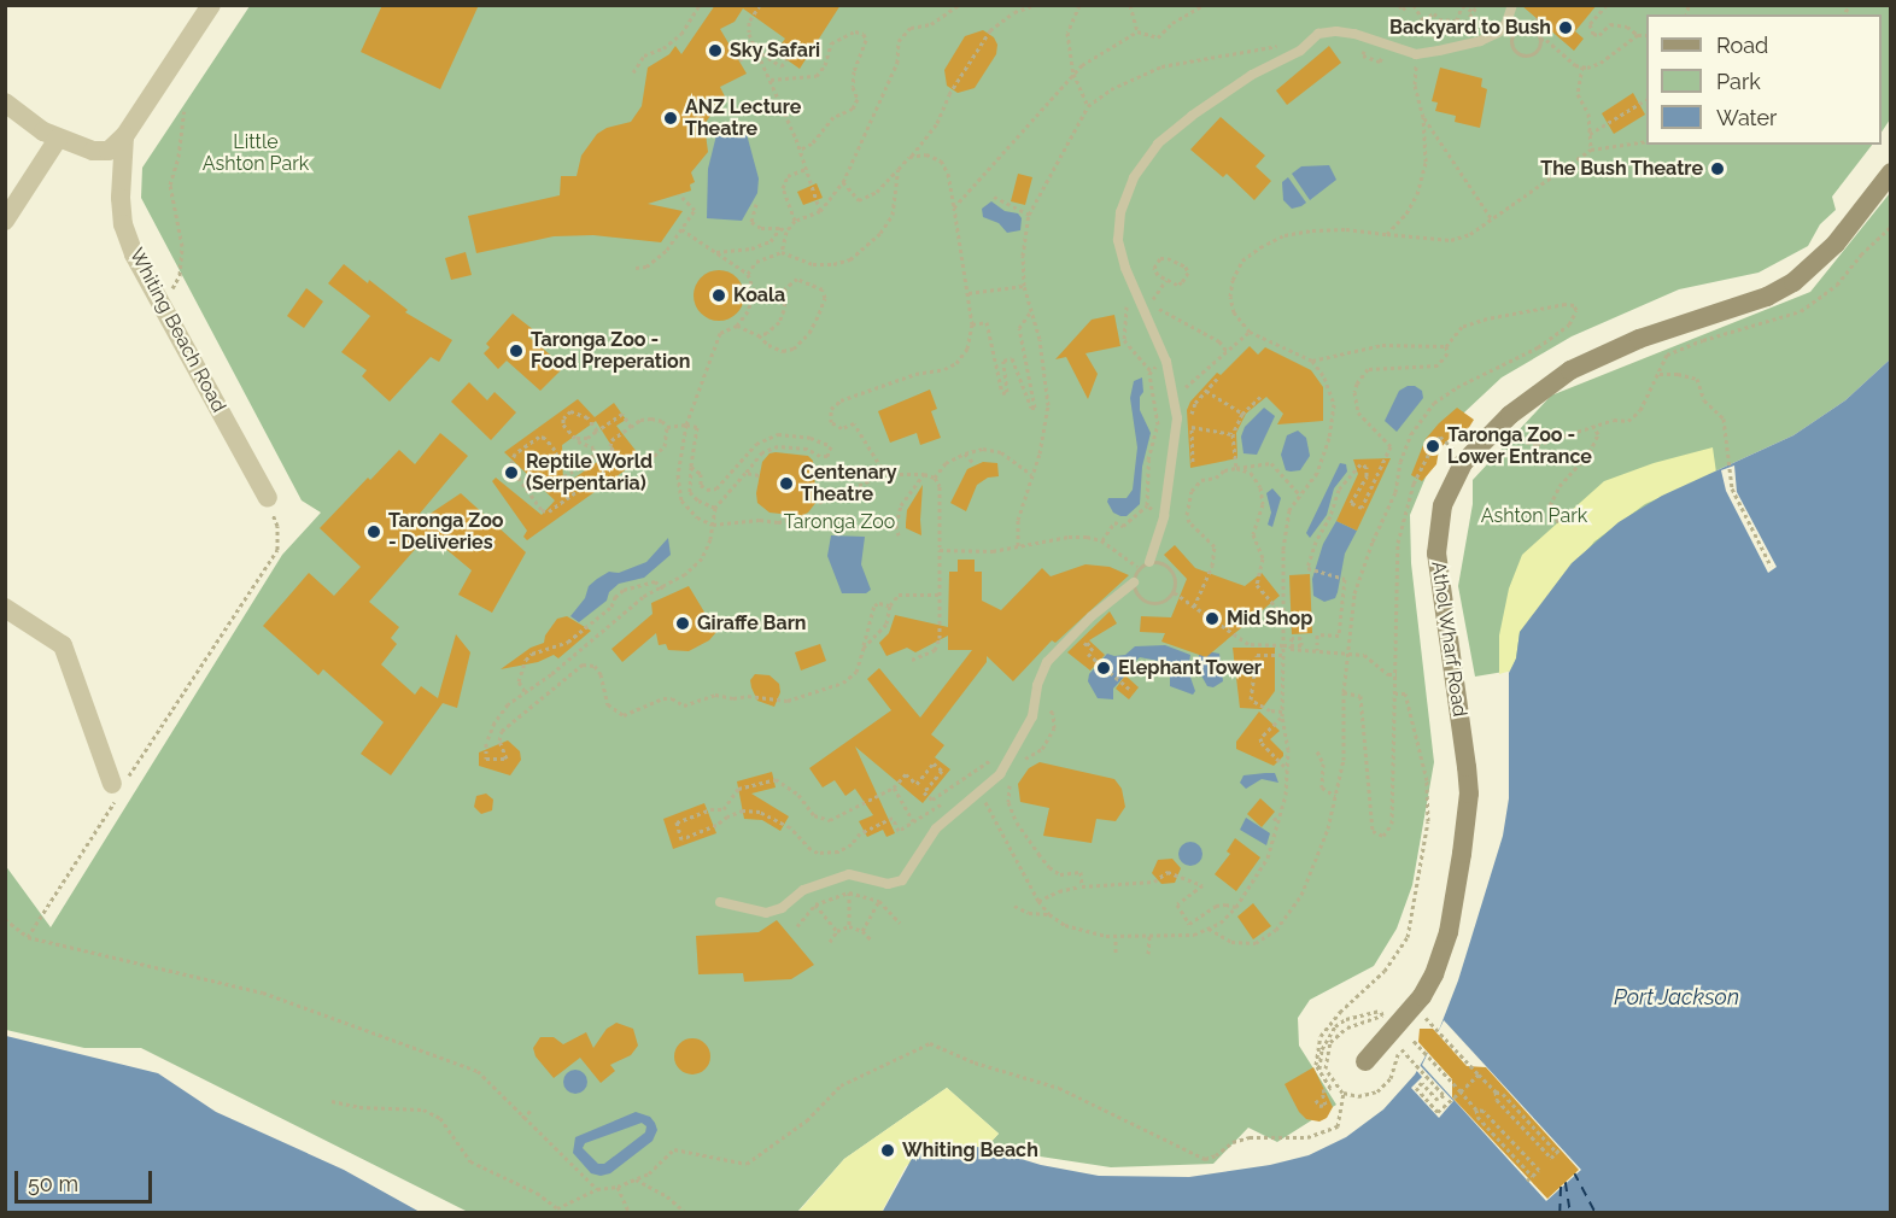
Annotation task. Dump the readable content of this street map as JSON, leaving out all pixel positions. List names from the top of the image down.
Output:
{
  "streets": {
    "main road": ["Athol Wharf Road"],
    "street": ["Whiting Beach Road"]
  },
  "water": ["Port Jackson"],
  "parks": ["Little Ashton Park", "Ashton Park", "Taronga Zoo"],
  "places": [
    "Backyard to Bush",
    "Sky Safari",
    "ANZ Lecture Theatre",
    "The Bush Theatre",
    "Koala",
    "Taronga Zoo - Food Preperation",
    "Taronga Zoo - Lower Entrance",
    "Reptile World (Serpentaria)",
    "Centenary Theatre",
    "Taronga Zoo - Deliveries",
    "Mid Shop",
    "Giraffe Barn",
    "Elephant Tower",
    "Whiting Beach"
  ],
  "legend": ["Road", "Park", "Water"],
  "scale_bar": "50 m"
}
